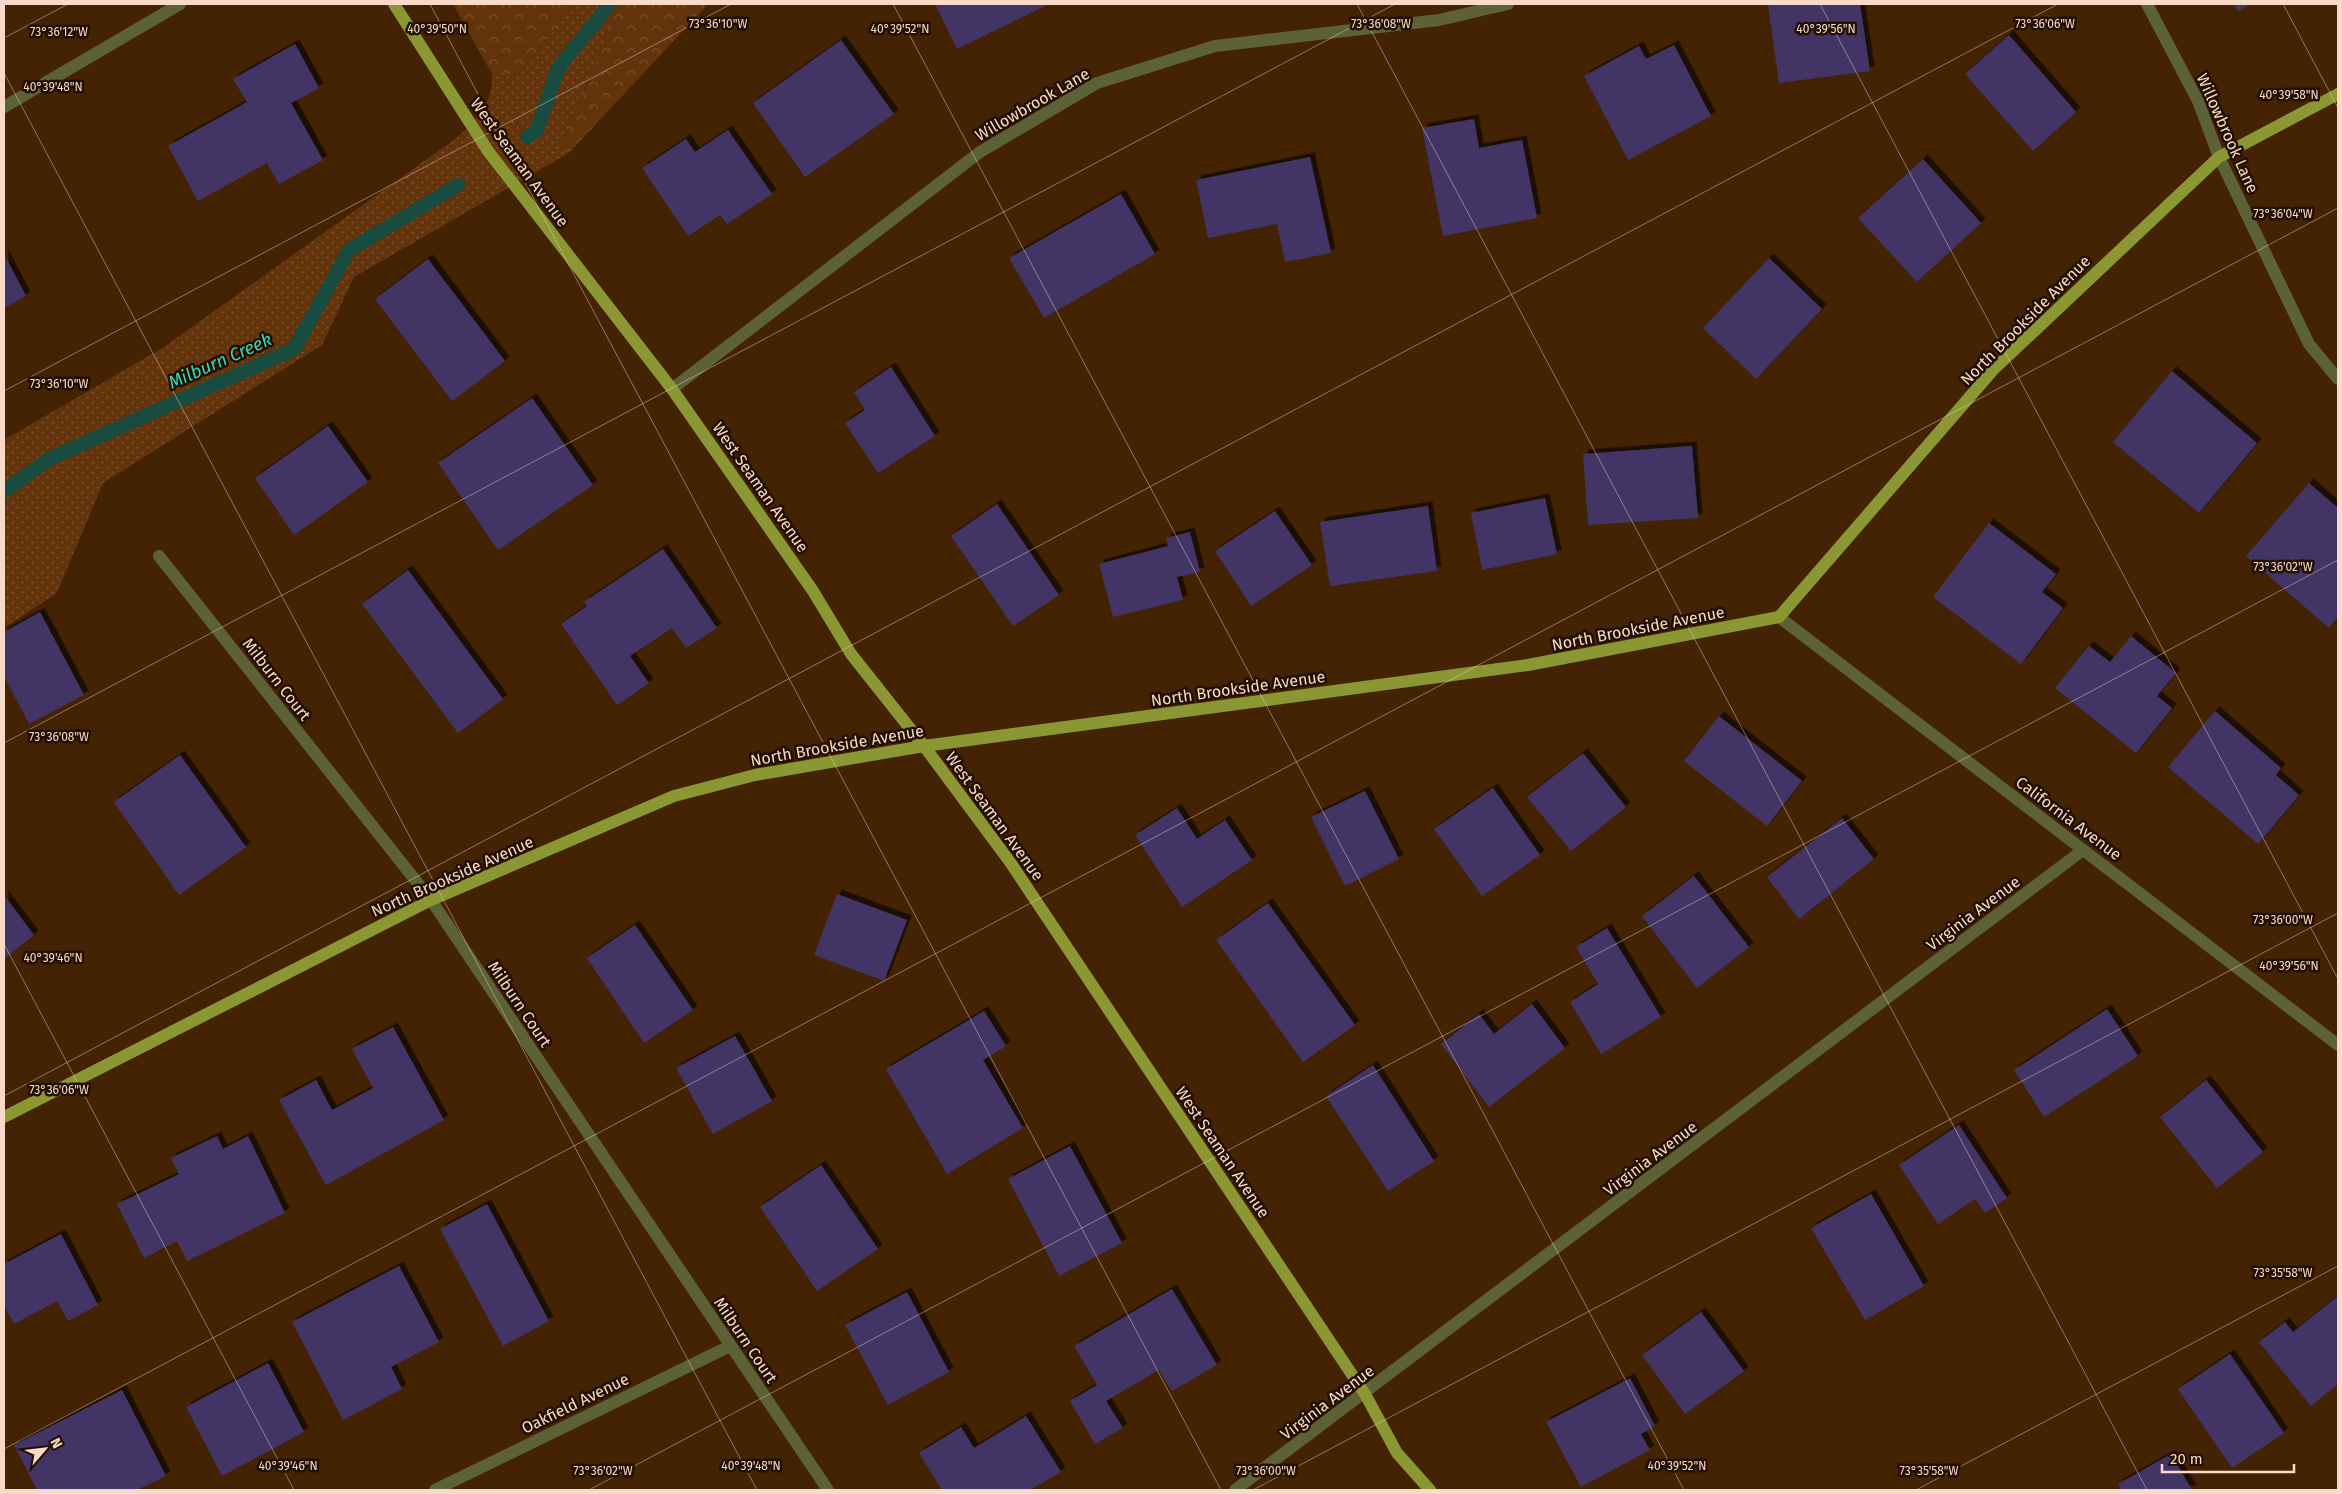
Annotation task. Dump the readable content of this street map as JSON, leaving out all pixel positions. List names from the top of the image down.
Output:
{
  "streets": {
    "main road": ["West Seaman Avenue", "North Brookside Avenue"],
    "street": [
      "Willowbrook Lane",
      "Milburn Court",
      "California Avenue",
      "Virginia Avenue",
      "Oakfield Avenue"
    ]
  },
  "crossings": [
    ["Willowbrook Lane", "West Seaman Avenue"],
    ["Willowbrook Lane", "North Brookside Avenue"],
    ["West Seaman Avenue", "North Brookside Avenue"],
    ["West Seaman Avenue", "Virginia Avenue"],
    ["North Brookside Avenue", "Milburn Court"],
    ["North Brookside Avenue", "California Avenue"],
    ["Milburn Court", "Oakfield Avenue"],
    ["California Avenue", "Virginia Avenue"]
  ],
  "water": ["Milburn Creek"],
  "scale_bar": "20 m",
  "north": "top right",
  "coordinates": [
    "73°36'10\"W",
    "73°36'08\"W",
    "73°36'06\"W",
    "40°39'50\"N",
    "40°39'52\"N",
    "40°39'56\"N",
    "73°36'12\"W",
    "40°39'48\"N",
    "40°39'58\"N",
    "73°36'04\"W",
    "73°36'02\"W",
    "73°36'00\"W",
    "40°39'46\"N",
    "73°35'58\"W"
  ]
}
